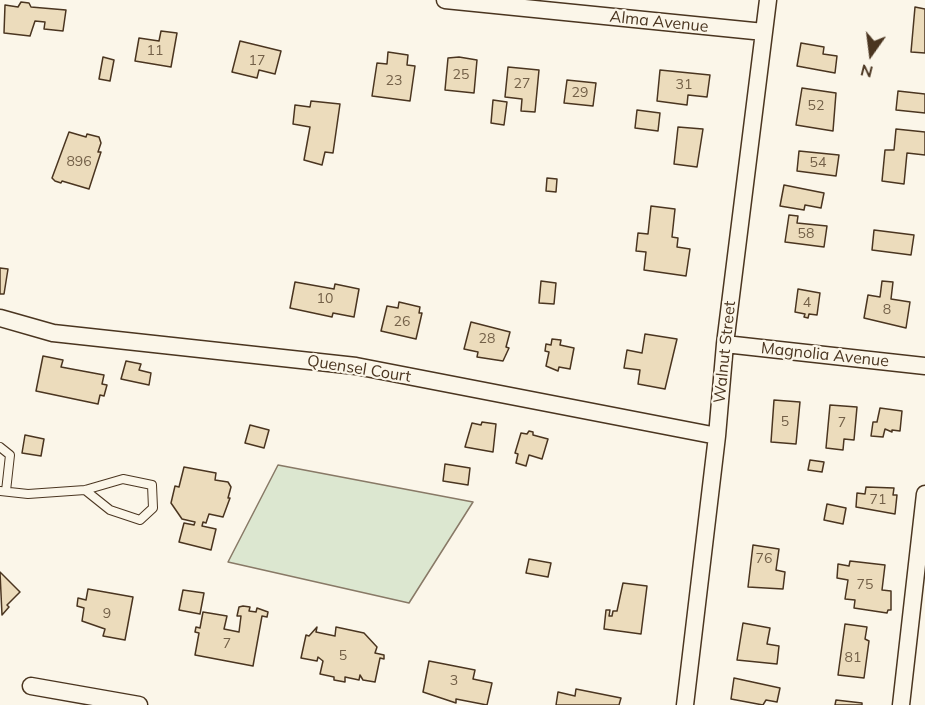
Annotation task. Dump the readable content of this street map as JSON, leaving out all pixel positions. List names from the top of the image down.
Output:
{
  "streets": {
    "street": [
      "Alma Avenue",
      "Walnut Street",
      "Magnolia Avenue",
      "Quensel Court"
    ]
  },
  "crossings": [
    ["Alma Avenue", "Walnut Street"],
    ["Walnut Street", "Magnolia Avenue"],
    ["Walnut Street", "Quensel Court"]
  ],
  "house_numbers": [
    "11",
    "17",
    "25",
    "23",
    "27",
    "31",
    "29",
    "52",
    "896",
    "54",
    "58",
    "10",
    "4",
    "8",
    "26",
    "28",
    "5",
    "7",
    "71",
    "76",
    "75",
    "9",
    "7",
    "5",
    "81",
    "3"
  ],
  "north": "bottom"
}
